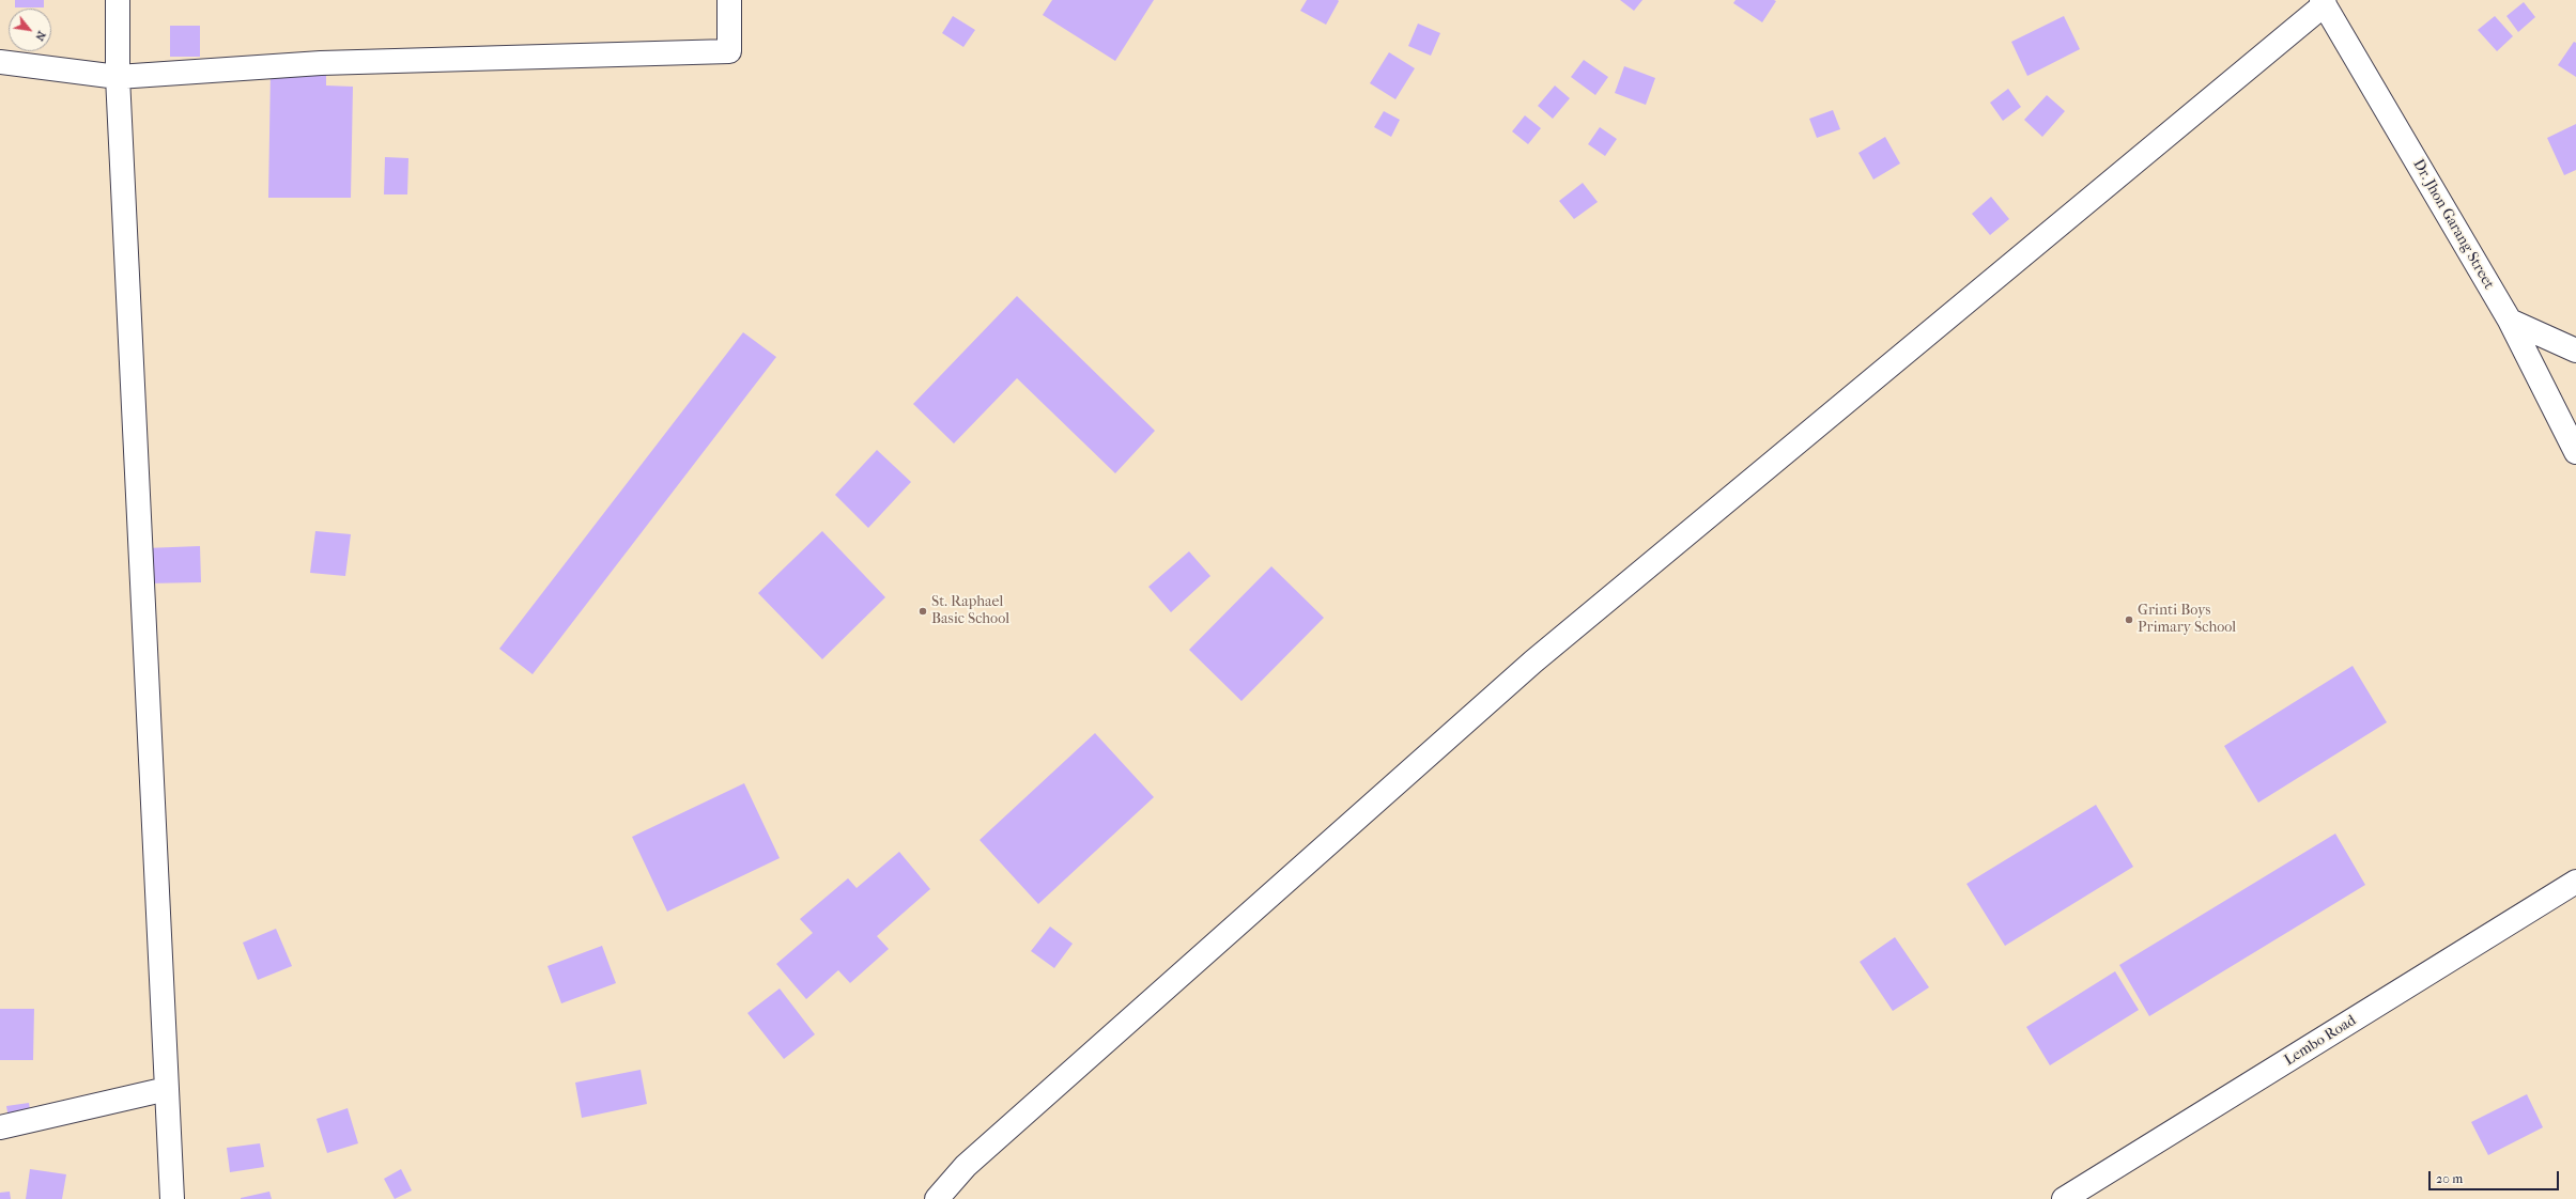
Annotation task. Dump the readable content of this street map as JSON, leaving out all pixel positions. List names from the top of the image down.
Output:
{
  "streets": {
    "street": ["Dr. Jhon Garang Street", "Lembo Road"]
  },
  "places": ["St. Raphael Basic School", "Grinti Boys Primary School"],
  "scale_bar": "20 m",
  "north": "bottom right"
}
